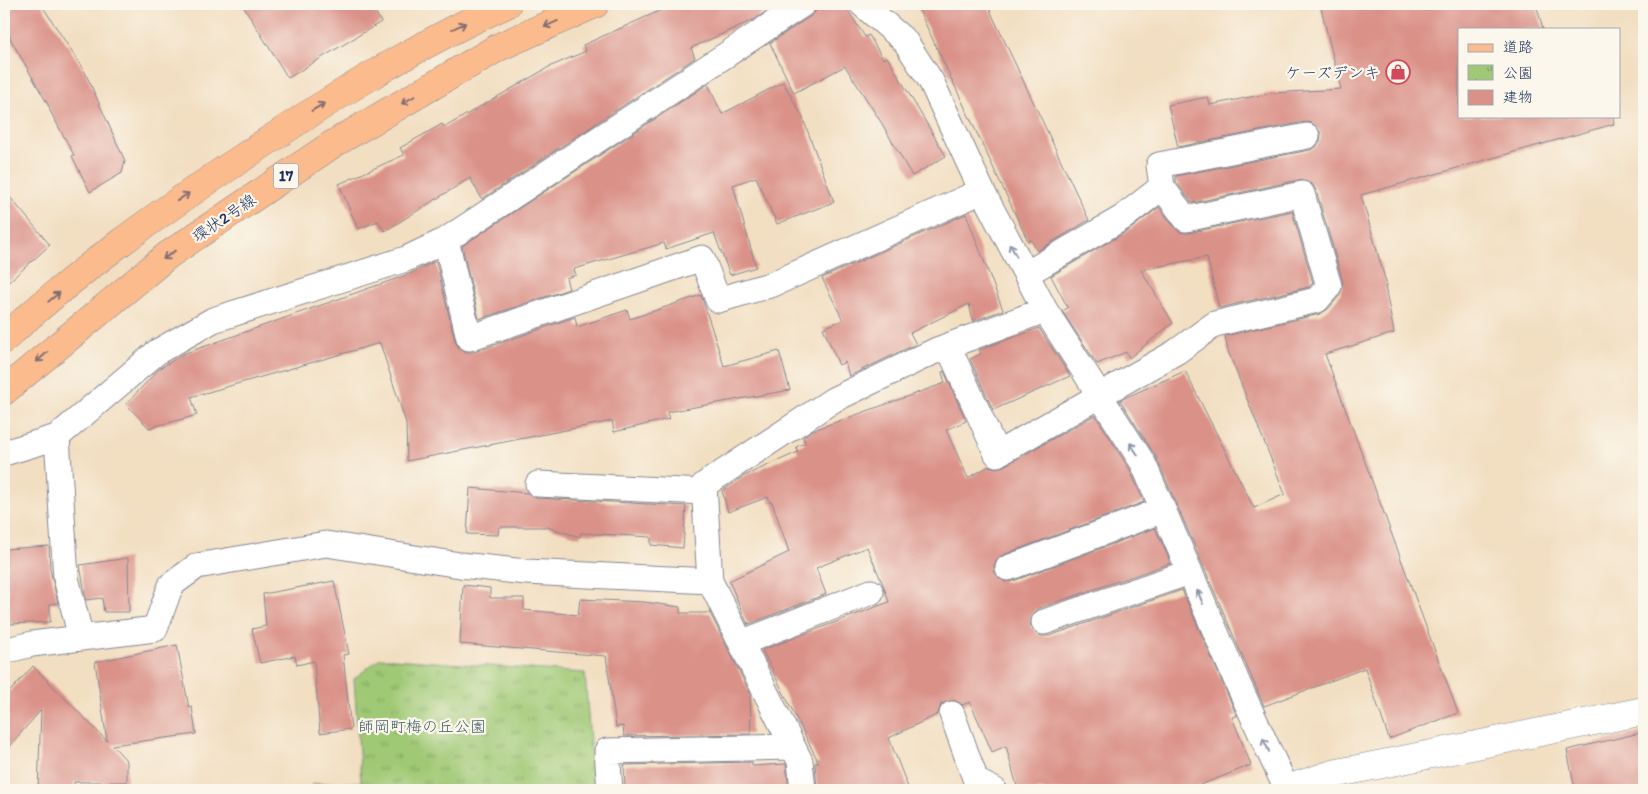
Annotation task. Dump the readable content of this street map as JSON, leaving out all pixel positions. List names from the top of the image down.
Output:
{
  "streets": {
    "main road": ["17", "環状2号線"]
  },
  "parks": ["師岡町梅の丘公園"],
  "places": {
    "shop": ["ケーズデンキ"]
  },
  "legend": ["道路", "公園", "建物"]
}
